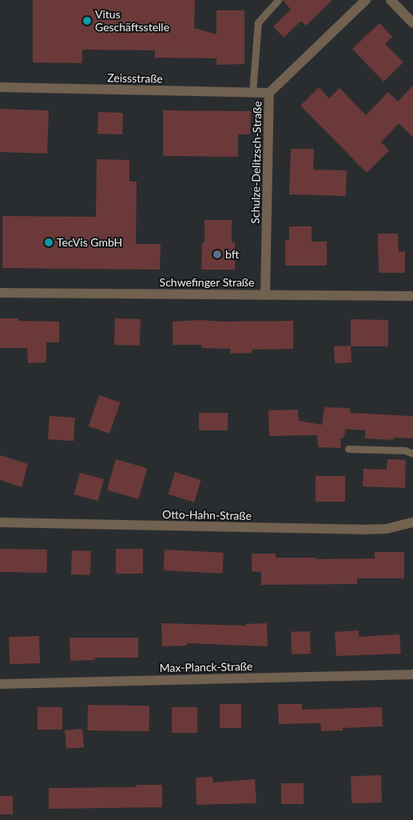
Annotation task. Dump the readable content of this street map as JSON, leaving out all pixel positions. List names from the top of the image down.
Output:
{
  "streets": {
    "street": [
      "Zeissstraße",
      "Schulze-Delitzsch-Straße",
      "Schwefinger Straße",
      "Otto-Hahn-Straße",
      "Max-Planck-Straße"
    ]
  },
  "crossings": [
    ["Zeissstraße", "Schulze-Delitzsch-Straße"],
    ["Schulze-Delitzsch-Straße", "Schwefinger Straße"]
  ],
  "places": ["Vitus Geschäftsstelle", "TecVis GmbH", "bft"]
}
